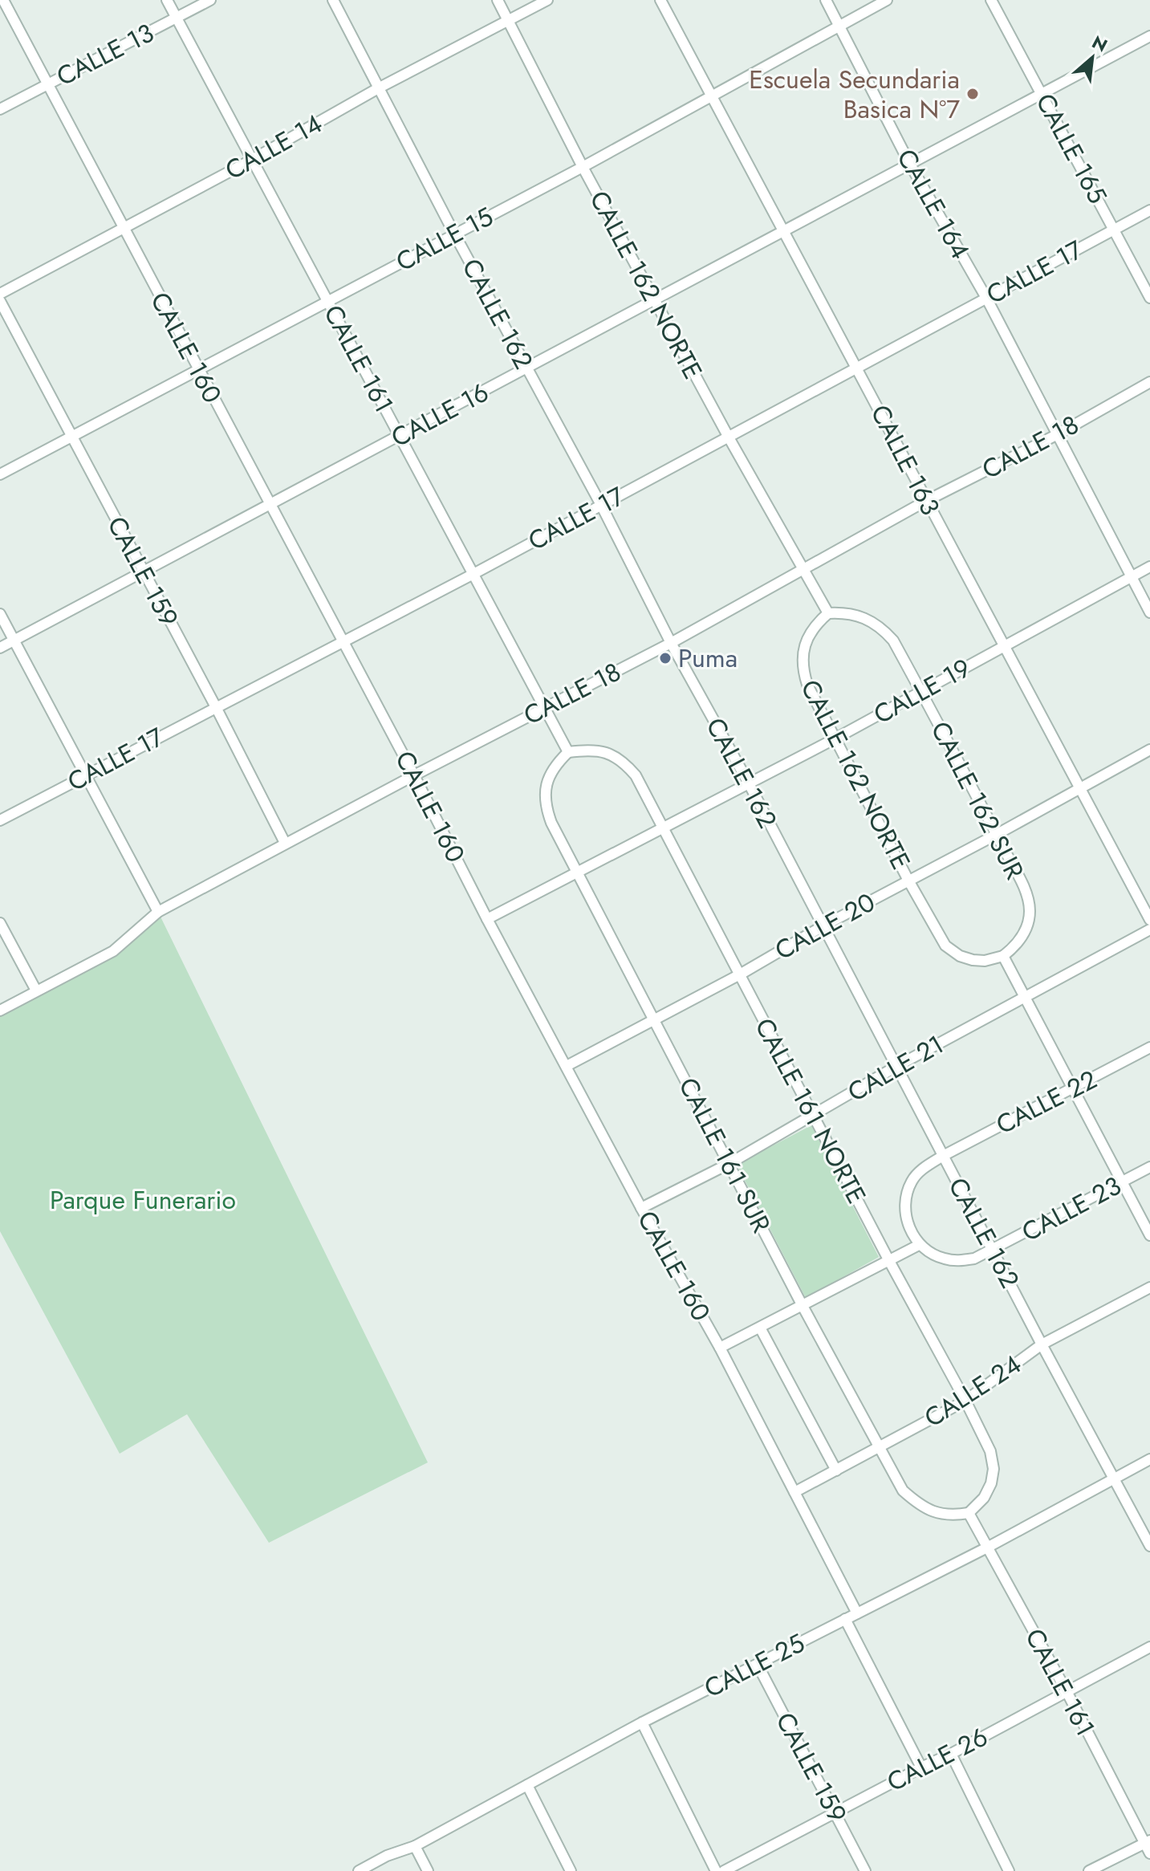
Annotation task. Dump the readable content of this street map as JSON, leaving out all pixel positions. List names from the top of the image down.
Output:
{
  "streets": {
    "street": [
      "CALLE 13",
      "CALLE 14",
      "CALLE 165",
      "CALLE 164",
      "CALLE 15",
      "CALLE 17",
      "CALLE 162 NORTE",
      "CALLE 162",
      "CALLE 160",
      "CALLE 161",
      "CALLE 16",
      "CALLE 18",
      "CALLE 163",
      "CALLE 159",
      "CALLE 19",
      "CALLE 162 SUR",
      "CALLE 20",
      "CALLE 21",
      "CALLE 22",
      "CALLE 161 NORTE",
      "CALLE 161 SUR",
      "CALLE 23",
      "CALLE 24",
      "CALLE 25",
      "CALLE 26"
    ]
  },
  "crossings": [
    ["CALLE 13", "CALLE 160"],
    ["CALLE 13", "CALLE 161"],
    ["CALLE 14", "CALLE 162 NORTE"],
    ["CALLE 14", "CALLE 162"],
    ["CALLE 14", "CALLE 160"],
    ["CALLE 14", "CALLE 161"],
    ["CALLE 165", "CALLE 17"],
    ["CALLE 165", "CALLE 16"],
    ["CALLE 164", "CALLE 15"],
    ["CALLE 164", "CALLE 17"],
    ["CALLE 164", "CALLE 16"],
    ["CALLE 164", "CALLE 18"],
    ["CALLE 164", "CALLE 19"],
    ["CALLE 15", "CALLE 162 NORTE"],
    ["CALLE 15", "CALLE 162"],
    ["CALLE 15", "CALLE 160"],
    ["CALLE 15", "CALLE 161"],
    ["CALLE 15", "CALLE 163"],
    ["CALLE 15", "CALLE 159"],
    ["CALLE 17", "CALLE 162 NORTE"],
    ["CALLE 17", "CALLE 162"],
    ["CALLE 17", "CALLE 160"],
    ["CALLE 17", "CALLE 161"],
    ["CALLE 17", "CALLE 163"],
    ["CALLE 17", "CALLE 159"],
    ["CALLE 162 NORTE", "CALLE 16"],
    ["CALLE 162 NORTE", "CALLE 18"],
    ["CALLE 162 NORTE", "CALLE 19"],
    ["CALLE 162 NORTE", "CALLE 162 SUR"],
    ["CALLE 162 NORTE", "CALLE 20"],
    ["CALLE 162", "CALLE 16"],
    ["CALLE 162", "CALLE 18"],
    ["CALLE 162", "CALLE 19"],
    ["CALLE 162", "CALLE 20"],
    ["CALLE 162", "CALLE 21"],
    ["CALLE 162", "CALLE 22"],
    ["CALLE 162", "CALLE 23"],
    ["CALLE 162", "CALLE 24"],
    ["CALLE 162", "CALLE 25"],
    ["CALLE 160", "CALLE 16"],
    ["CALLE 160", "CALLE 18"],
    ["CALLE 160", "CALLE 19"],
    ["CALLE 160", "CALLE 20"],
    ["CALLE 160", "CALLE 21"],
    ["CALLE 160", "CALLE 24"],
    ["CALLE 160", "CALLE 25"],
    ["CALLE 161", "CALLE 16"],
    ["CALLE 161", "CALLE 18"],
    ["CALLE 161", "CALLE 19"],
    ["CALLE 161", "CALLE 161 NORTE"],
    ["CALLE 161", "CALLE 161 SUR"],
    ["CALLE 161", "CALLE 24"],
    ["CALLE 161", "CALLE 25"],
    ["CALLE 161", "CALLE 26"],
    ["CALLE 16", "CALLE 163"],
    ["CALLE 16", "CALLE 159"],
    ["CALLE 18", "CALLE 163"],
    ["CALLE 18", "CALLE 159"],
    ["CALLE 163", "CALLE 19"],
    ["CALLE 163", "CALLE 20"],
    ["CALLE 159", "CALLE 25"],
    ["CALLE 159", "CALLE 26"],
    ["CALLE 19", "CALLE 162 SUR"],
    ["CALLE 19", "CALLE 161 NORTE"],
    ["CALLE 19", "CALLE 161 SUR"],
    ["CALLE 162 SUR", "CALLE 20"],
    ["CALLE 20", "CALLE 161 NORTE"],
    ["CALLE 20", "CALLE 161 SUR"],
    ["CALLE 21", "CALLE 161 NORTE"],
    ["CALLE 21", "CALLE 161 SUR"],
    ["CALLE 22", "CALLE 23"],
    ["CALLE 161 NORTE", "CALLE 161 SUR"],
    ["CALLE 161 NORTE", "CALLE 24"],
    ["CALLE 161 SUR", "CALLE 24"]
  ],
  "parks": ["Parque Funerario"],
  "places": ["Escuela Secundaria Basica Nº7", "Puma"],
  "north": "top right"
}
